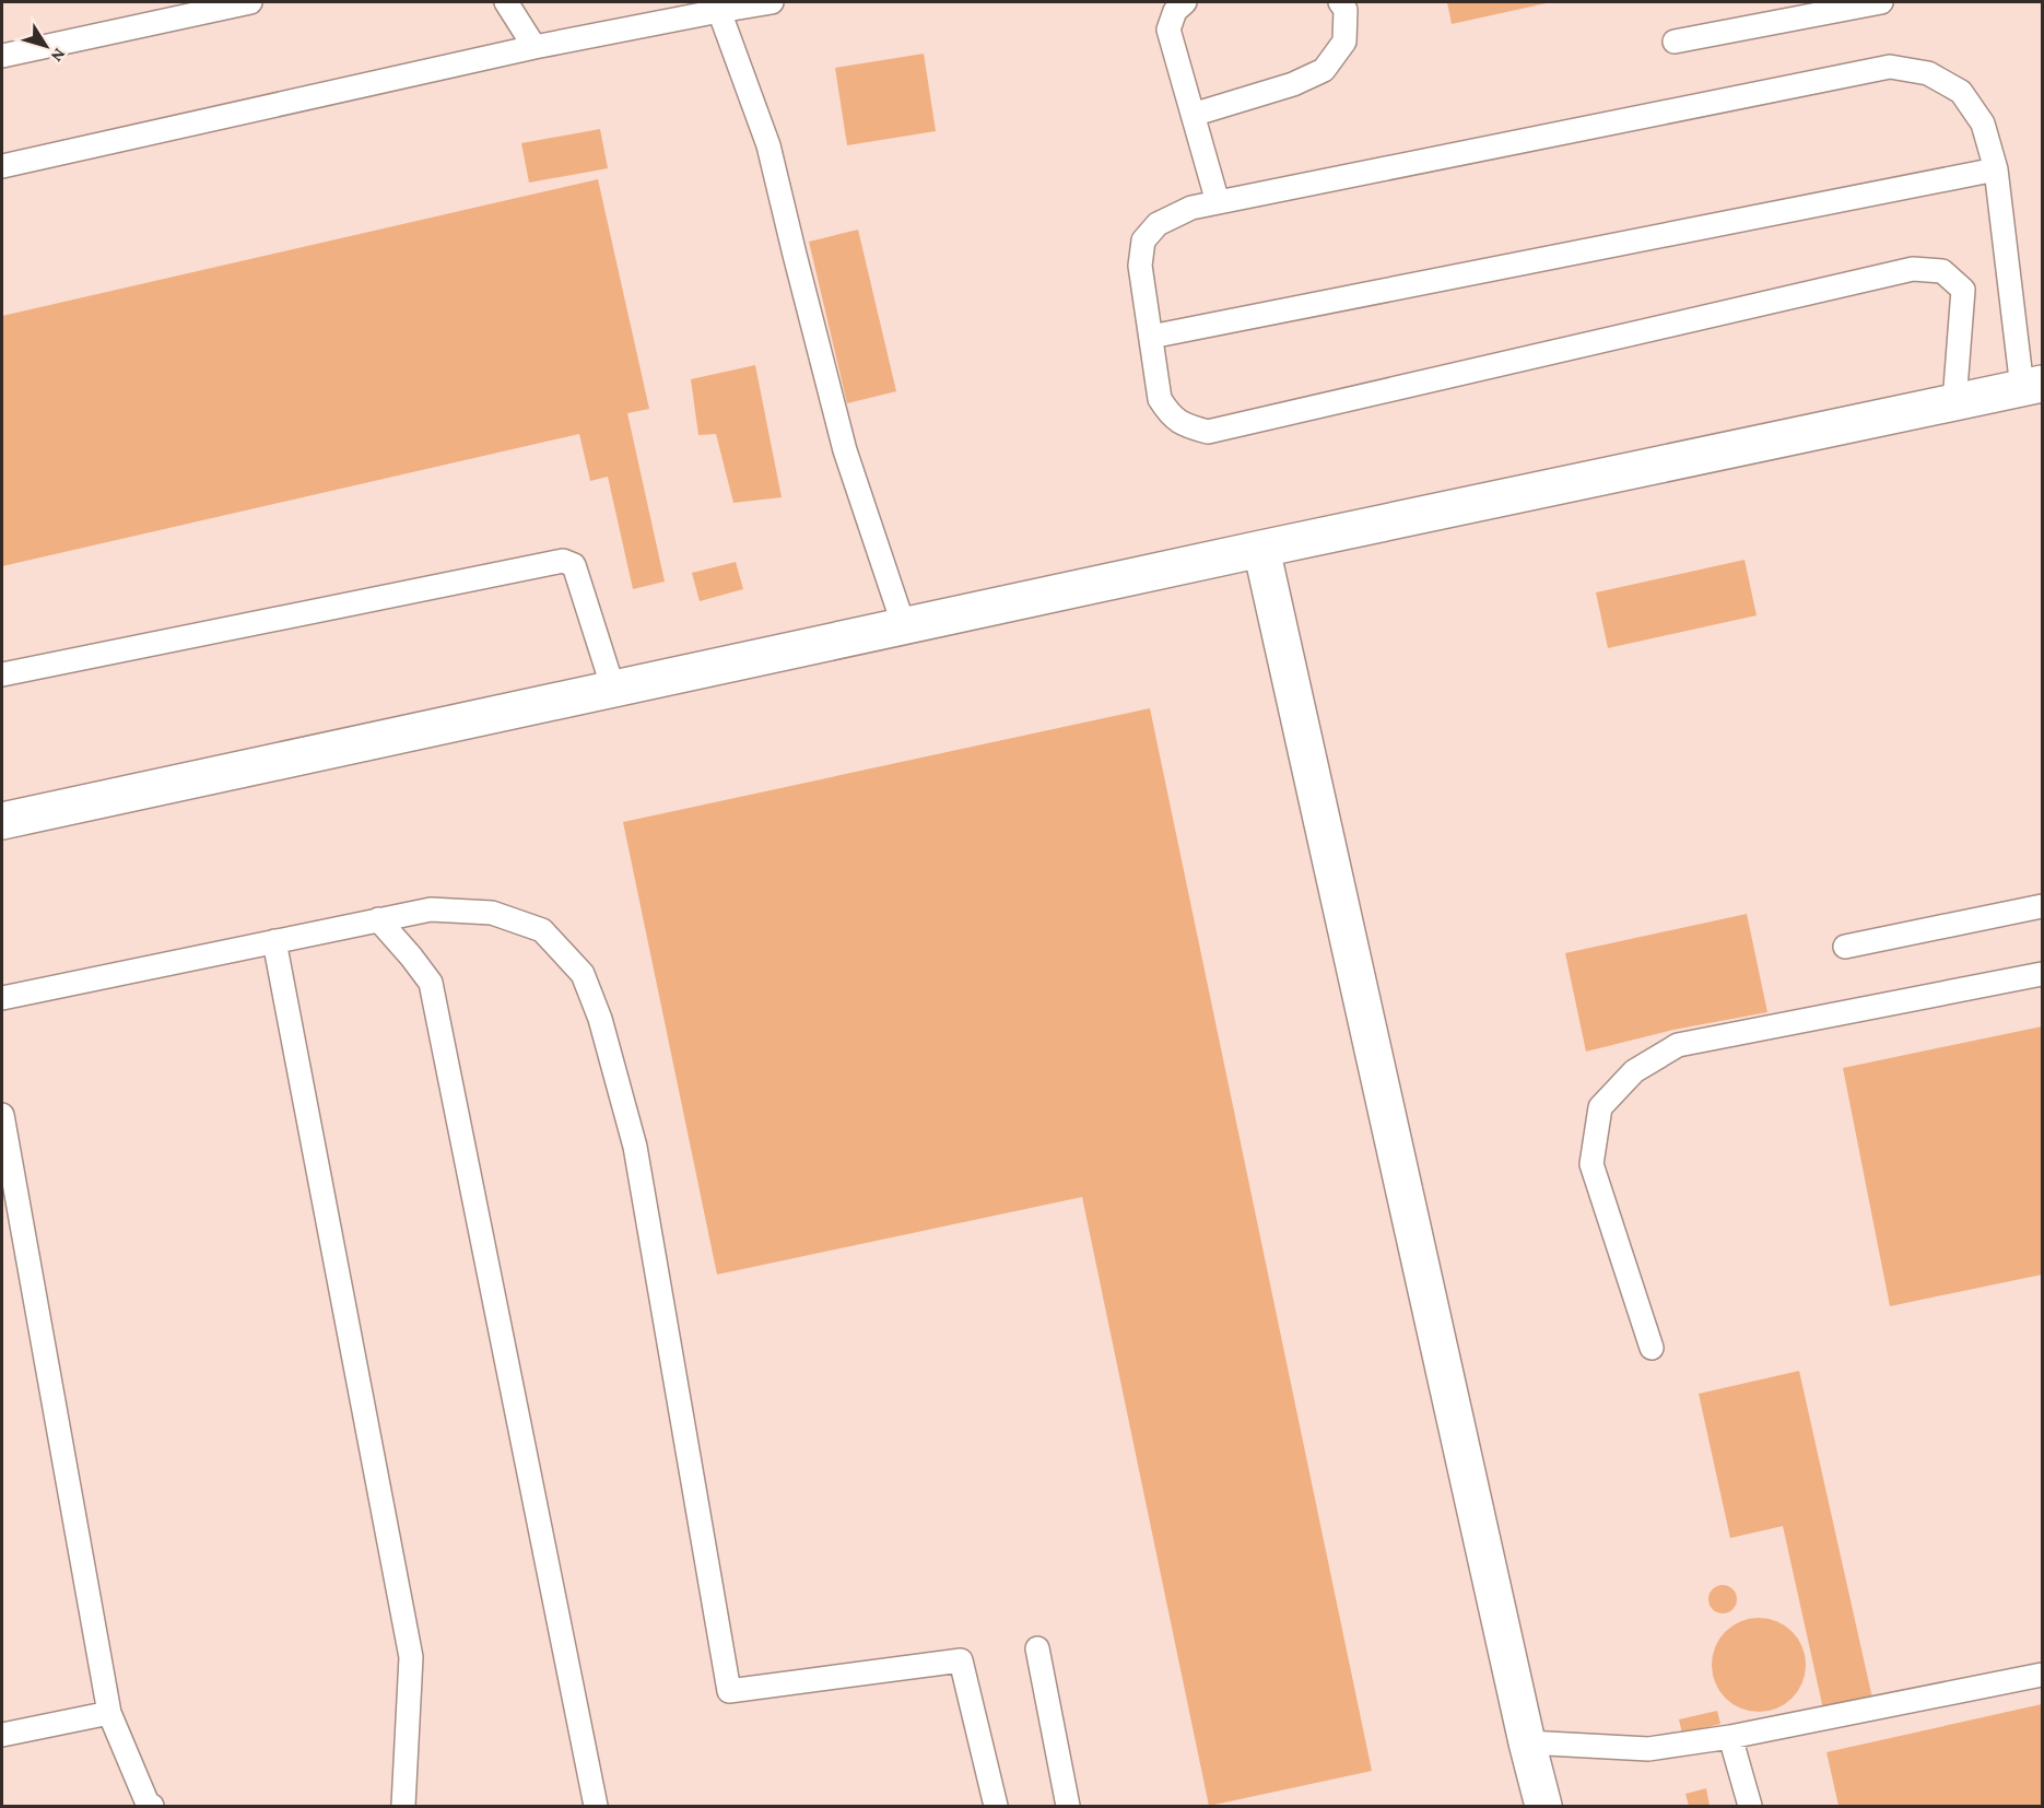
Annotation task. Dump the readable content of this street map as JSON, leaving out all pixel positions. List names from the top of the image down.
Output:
{
  "north": "bottom right"
}
